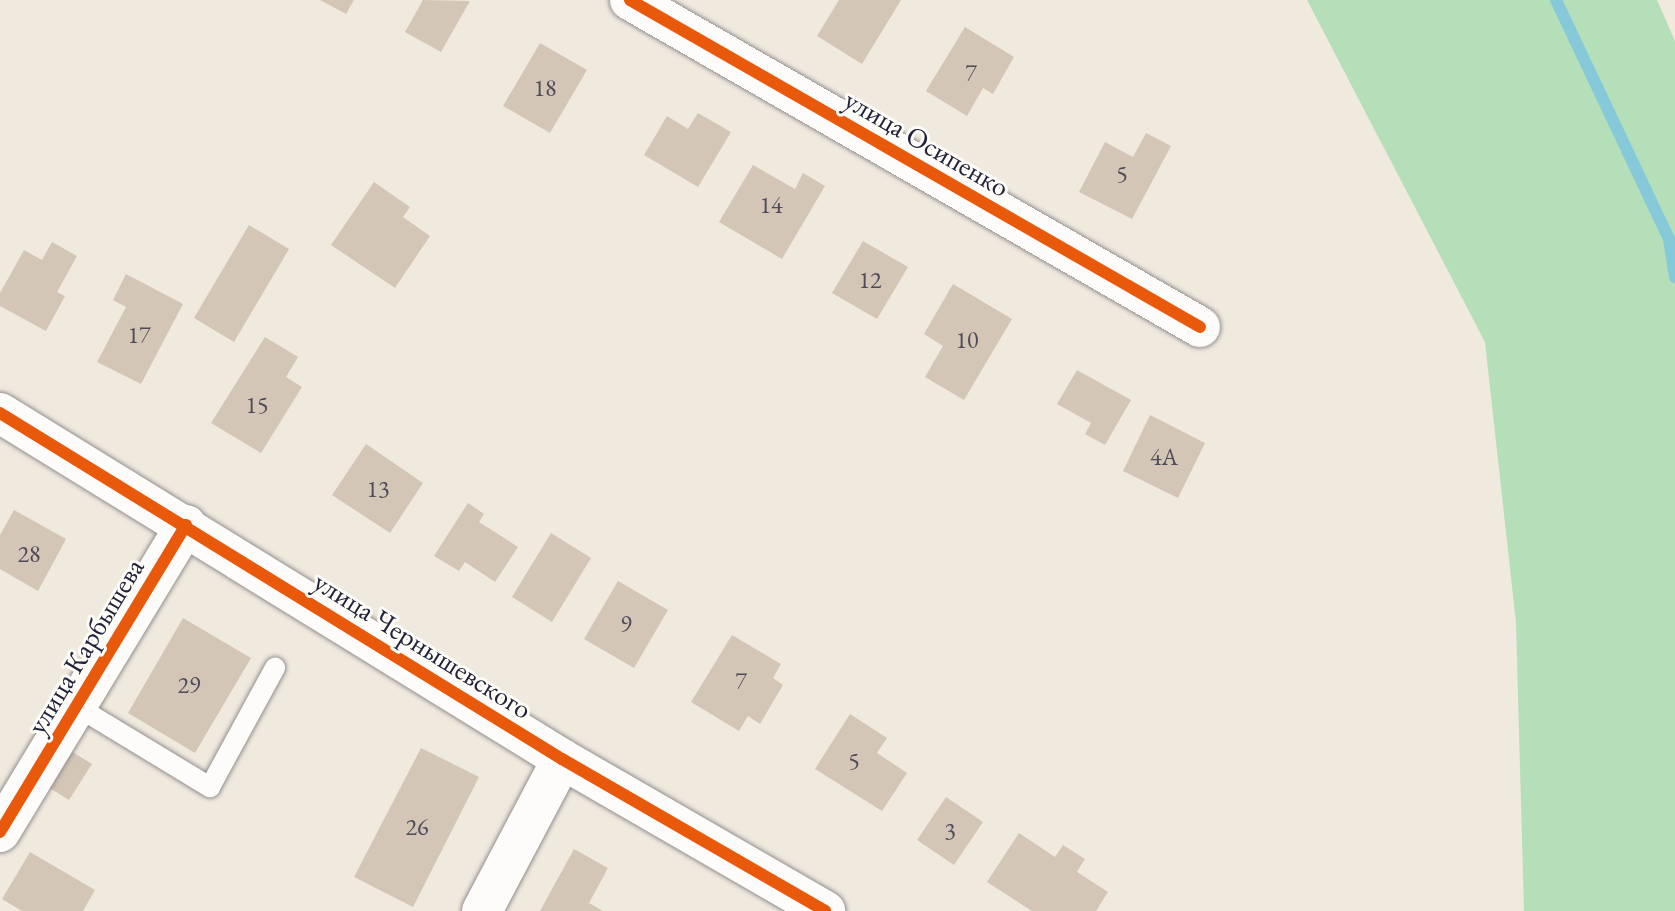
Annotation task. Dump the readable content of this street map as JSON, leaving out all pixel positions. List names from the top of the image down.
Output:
{
  "streets": {
    "street": ["улица Осипенко", "улица Чернышевского", "улица Карбышева"]
  },
  "crossings": [
    ["улица Чернышевского", "улица Карбышева"]
  ],
  "house_numbers": [
    "7",
    "18",
    "5",
    "14",
    "12",
    "17",
    "10",
    "15",
    "4А",
    "13",
    "28",
    "9",
    "7",
    "29",
    "5",
    "26",
    "3"
  ]
}
